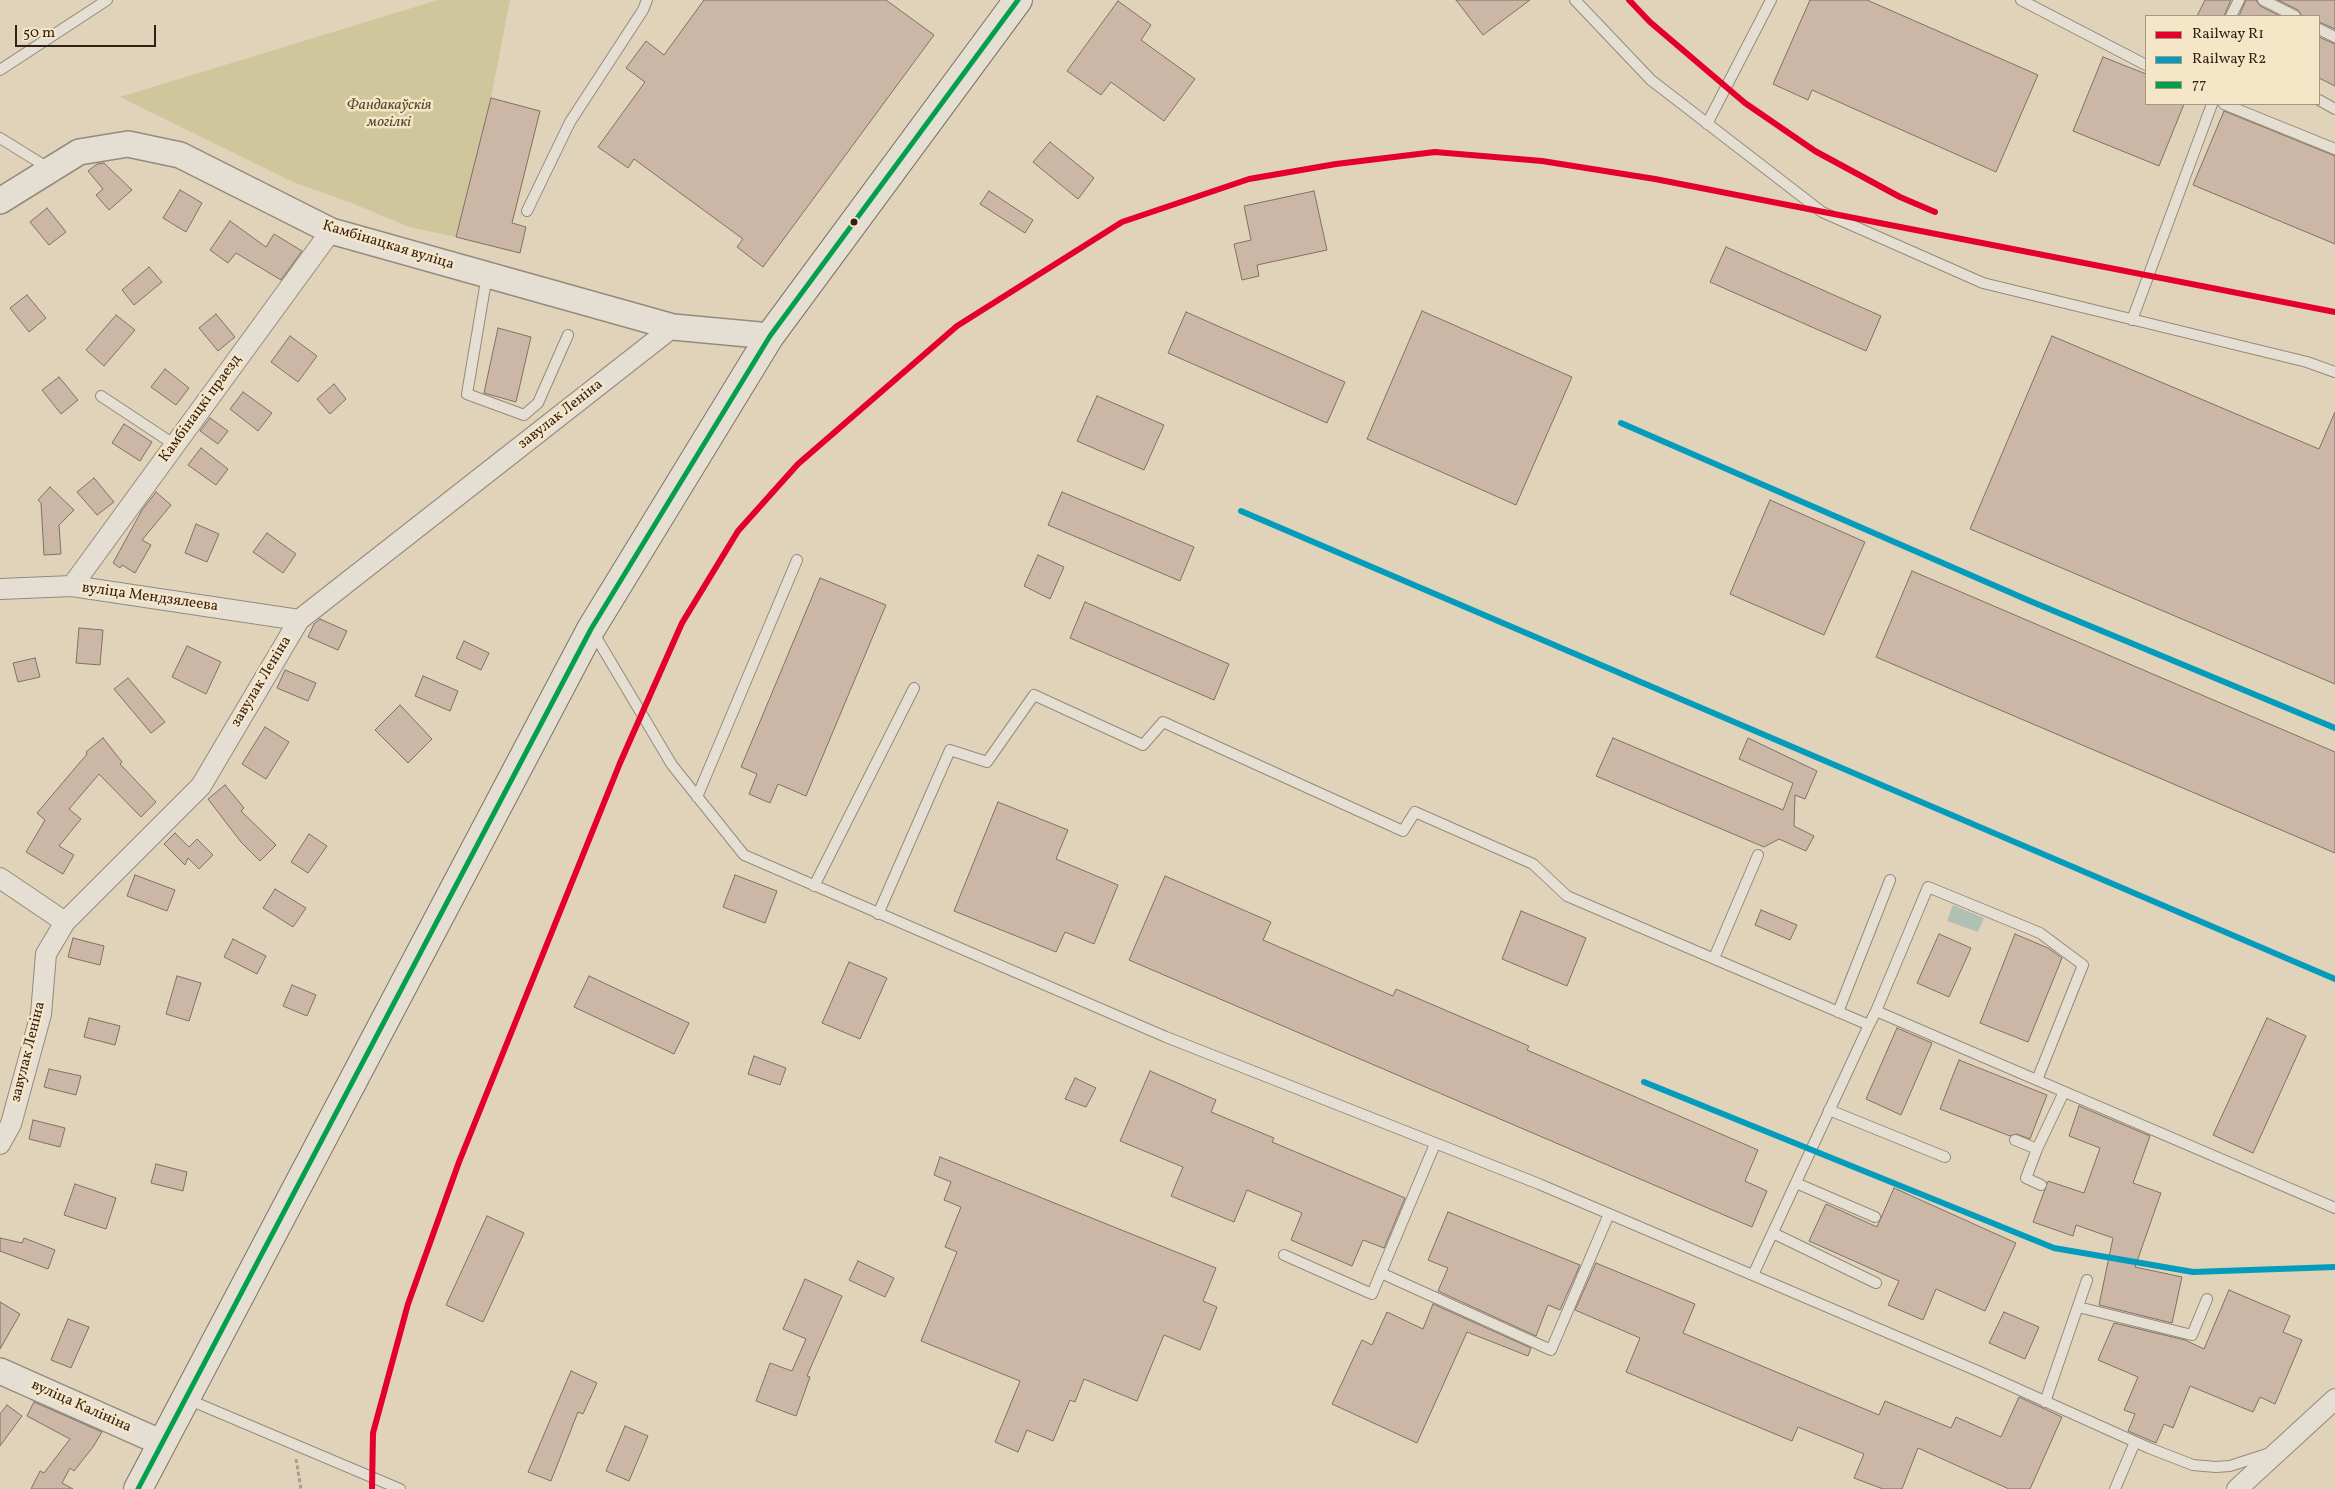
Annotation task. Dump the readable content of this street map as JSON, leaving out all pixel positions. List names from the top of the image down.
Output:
{
  "streets": {
    "street": [
      "Камбінацкая вуліца",
      "Камбінацкі праезд",
      "завулак Леніна",
      "вуліца Мендзялеева",
      "вуліца Калініна"
    ]
  },
  "crossings": [
    ["Камбінацкая вуліца", "Камбінацкі праезд"],
    ["Камбінацкая вуліца", "завулак Леніна"],
    ["Камбінацкі праезд", "вуліца Мендзялеева"],
    ["завулак Леніна", "вуліца Мендзялеева"]
  ],
  "parks": ["Фандакаўскія могілкі"],
  "lines": ["rail line R1", "transit line 77", "rail line R2"],
  "legend": ["Railway R1", "Railway R2", "77"],
  "scale_bar": "50 m"
}
